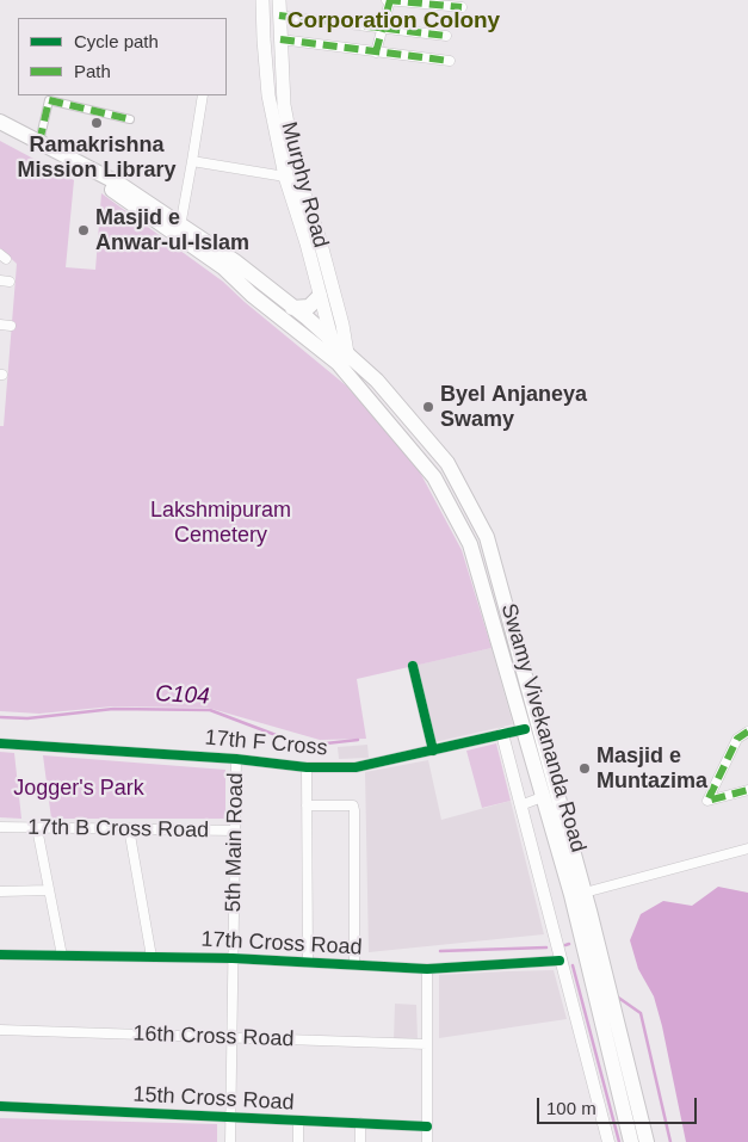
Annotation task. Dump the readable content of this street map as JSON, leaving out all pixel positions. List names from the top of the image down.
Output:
{
  "streets": {
    "main road": ["Murphy Road", "Swamy Vivekananda Road"],
    "street": [
      "17th F Cross",
      "17th B Cross Road",
      "5th Main Road",
      "17th Cross Road",
      "16th Cross Road",
      "15th Cross Road"
    ]
  },
  "crossings": [
    ["Murphy Road", "Swamy Vivekananda Road"],
    ["Swamy Vivekananda Road", "17th F Cross"],
    ["17th F Cross", "5th Main Road"],
    ["17th B Cross Road", "5th Main Road"],
    ["5th Main Road", "17th Cross Road"],
    ["5th Main Road", "16th Cross Road"],
    ["5th Main Road", "15th Cross Road"]
  ],
  "districts": ["Corporation Colony"],
  "water": ["C104"],
  "parks": ["Lakshmipuram Cemetery", "Jogger's Park"],
  "places": [
    "Ramakrishna Mission Library",
    "Masjid e Anwar-ul-Islam",
    "Byel Anjaneya Swamy",
    "Masjid e Muntazima"
  ],
  "legend": ["Cycle path", "Path"],
  "scale_bar": "100 m"
}
